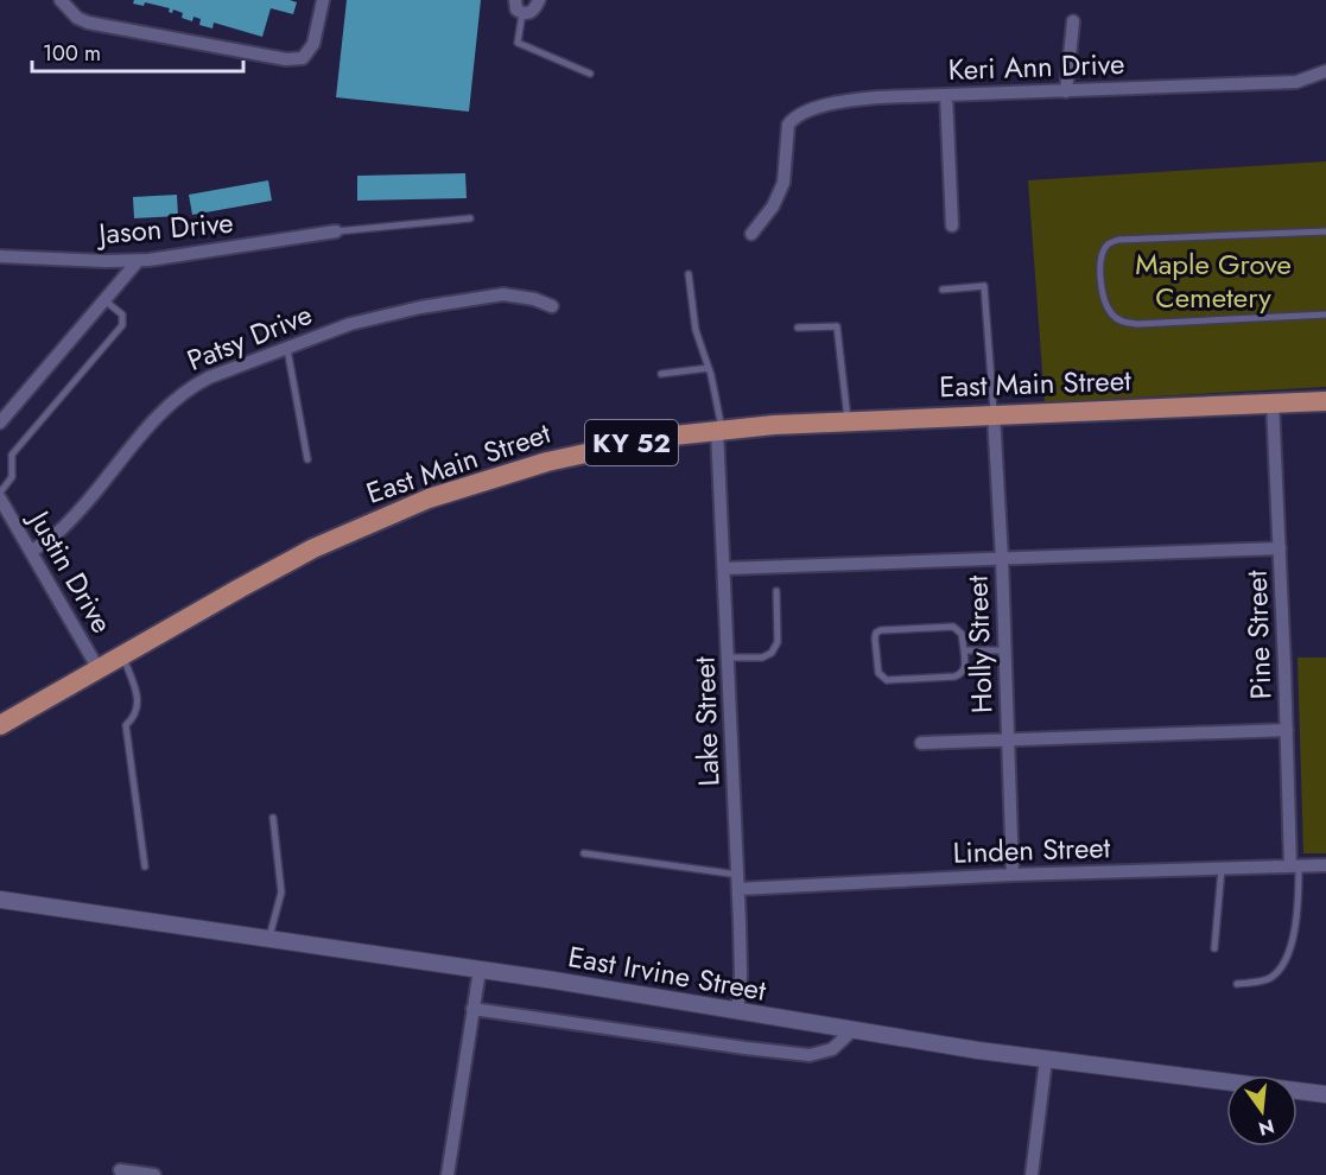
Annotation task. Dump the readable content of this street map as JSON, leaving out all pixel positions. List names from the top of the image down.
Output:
{
  "streets": {
    "main road": ["East Main Street", "KY 52"],
    "street": [
      "Keri Ann Drive",
      "Jason Drive",
      "Patsy Drive",
      "Justin Drive",
      "Pine Street",
      "Holly Street",
      "Lake Street",
      "Linden Street",
      "East Irvine Street"
    ]
  },
  "crossings": [
    ["Patsy Drive", "Justin Drive"],
    ["East Main Street", "Justin Drive"],
    ["East Main Street", "Pine Street"],
    ["East Main Street", "Holly Street"],
    ["East Main Street", "Lake Street"],
    ["Pine Street", "Linden Street"],
    ["Holly Street", "Linden Street"],
    ["Lake Street", "Linden Street"],
    ["Lake Street", "East Irvine Street"]
  ],
  "parks": ["Maple Grove Cemetery"],
  "scale_bar": "100 m",
  "north": "bottom"
}
